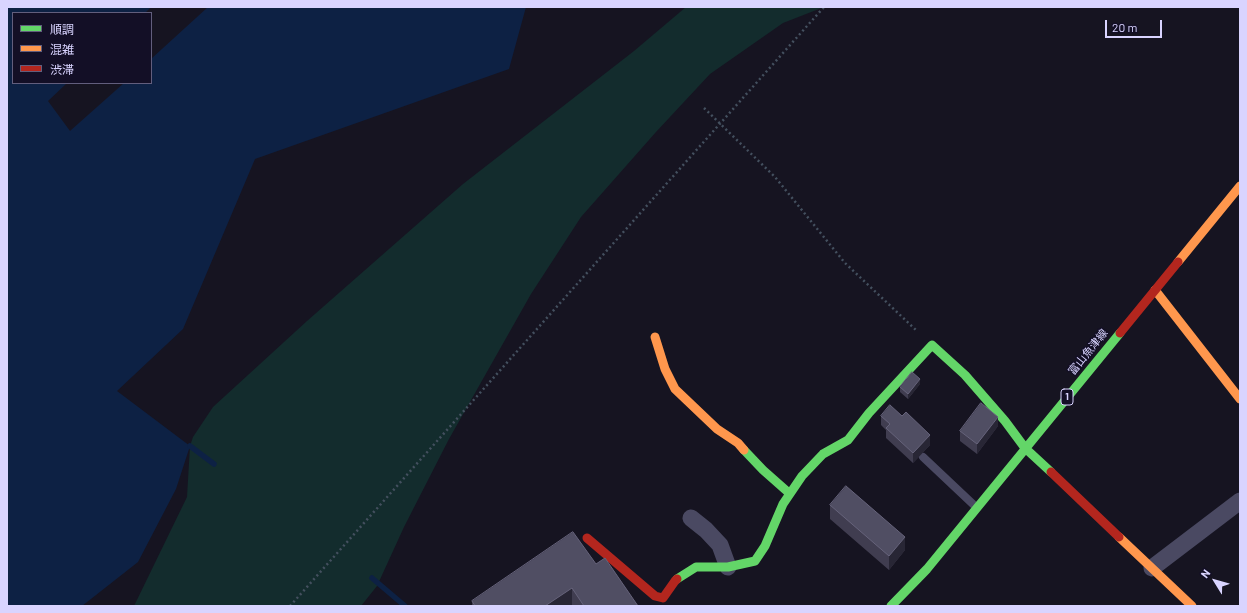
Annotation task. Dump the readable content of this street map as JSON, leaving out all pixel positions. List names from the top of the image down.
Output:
{
  "streets": {
    "street": ["富山魚津線", "1"]
  },
  "legend": ["順調", "混雑", "渋滞"],
  "scale_bar": "20 m",
  "north": "top left"
}
